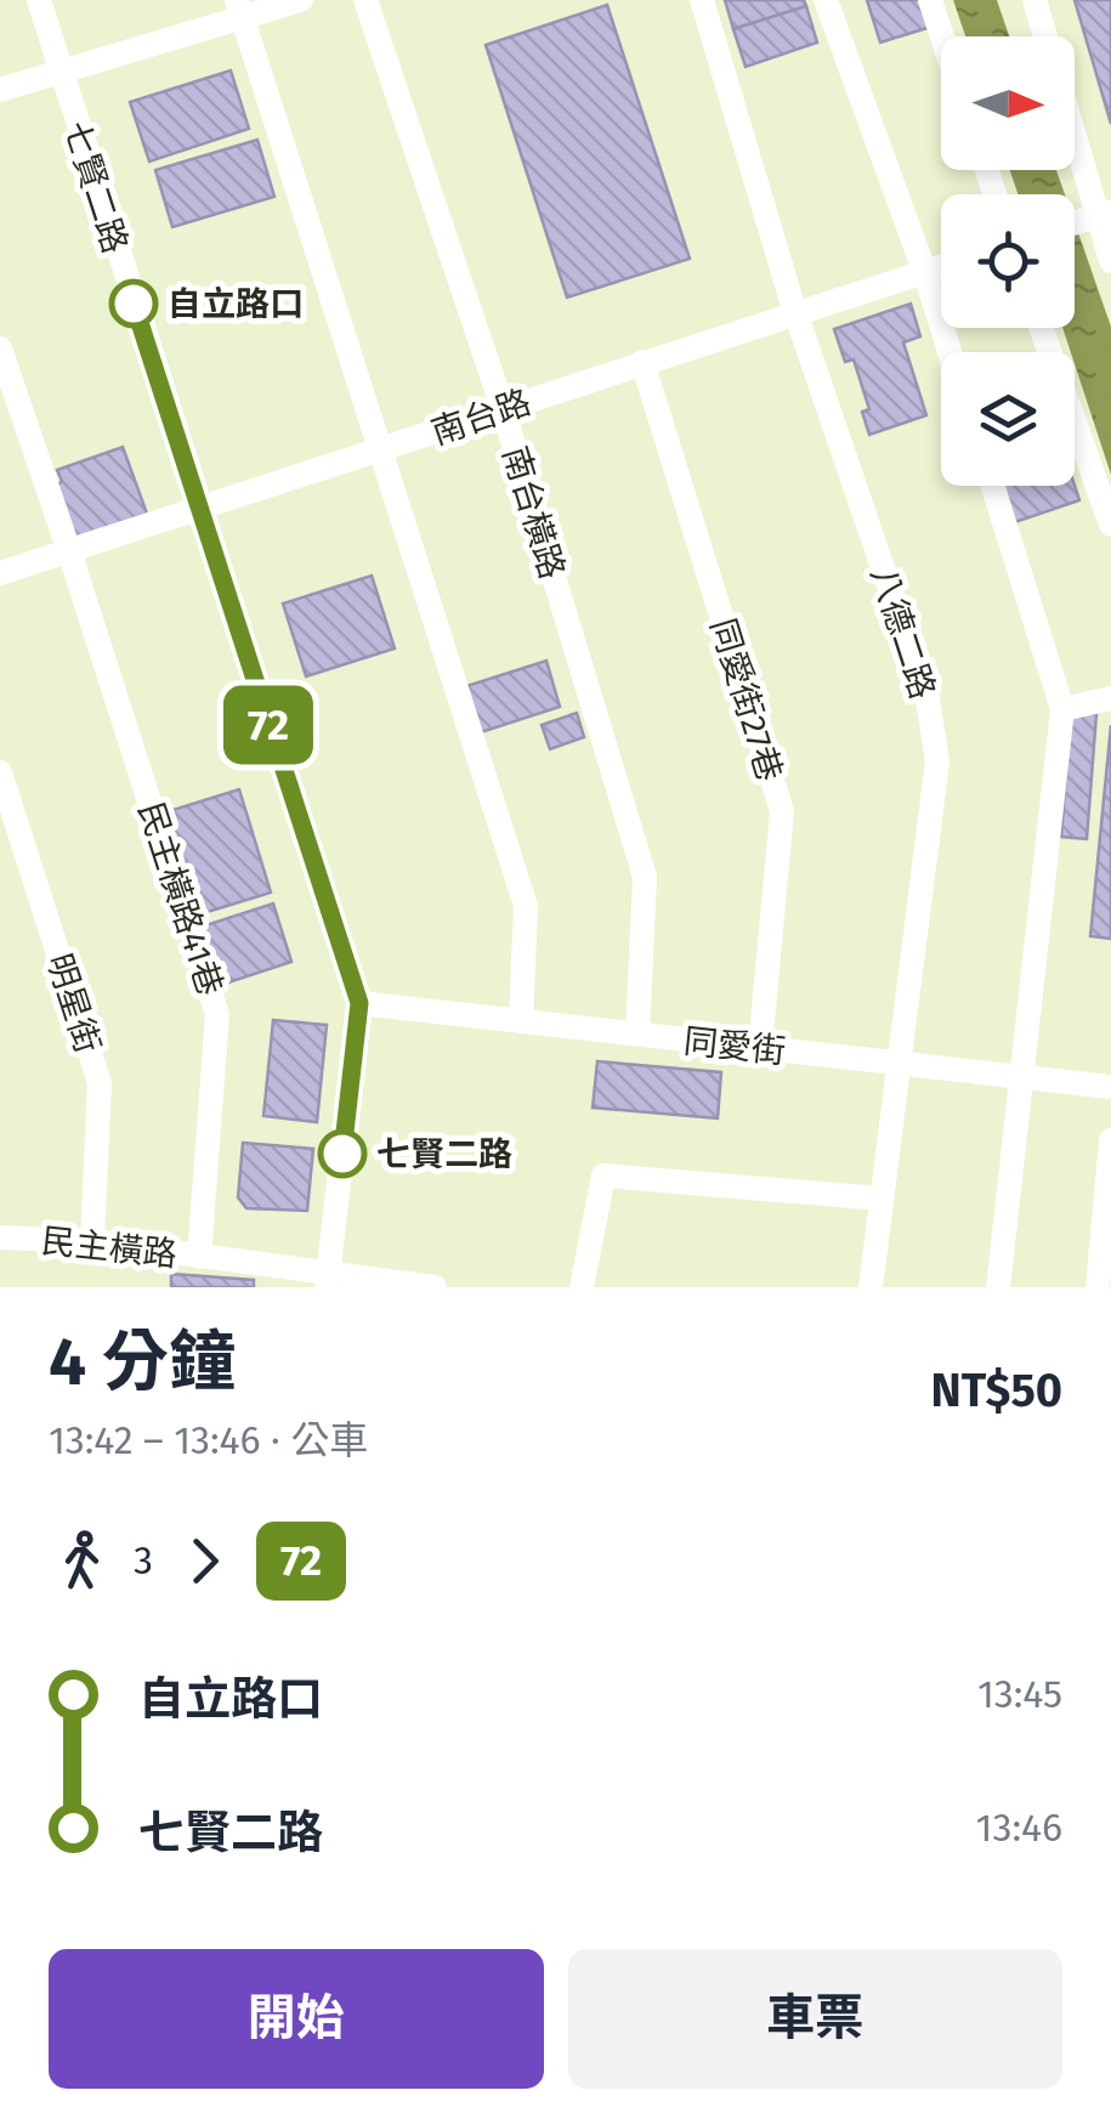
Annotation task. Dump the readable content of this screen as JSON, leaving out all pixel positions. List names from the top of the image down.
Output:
{
  "streets": {
    "street": [
      "七賢二路",
      "南台路",
      "南台橫路",
      "八德二路",
      "同愛街27巷",
      "民主橫路41巷",
      "明星街",
      "同愛街",
      "民主橫路"
    ]
  },
  "crossings": [
    ["七賢二路", "南台路"],
    ["七賢二路", "同愛街"],
    ["七賢二路", "民主橫路"],
    ["南台路", "南台橫路"],
    ["南台路", "八德二路"],
    ["南台路", "同愛街27巷"],
    ["南台路", "民主橫路41巷"],
    ["南台橫路", "同愛街"],
    ["八德二路", "同愛街"],
    ["同愛街27巷", "同愛街"],
    ["民主橫路41巷", "民主橫路"],
    ["明星街", "民主橫路"]
  ],
  "places": ["自立路口", "七賢二路"],
  "lines": ["bus line 72"],
  "north": "right",
  "page": {
    "on_map": "72",
    "heading": ["4 分鐘", "13:42 – 13:46 · 公車", "NT$50"],
    "legs": ["3", "72"],
    "list": [
      {
        "name": "自立路口",
        "value": "13:45"
      },
      {
        "name": "七賢二路",
        "value": "13:46"
      }
    ],
    "buttons": ["開始", "車票"]
  }
}
